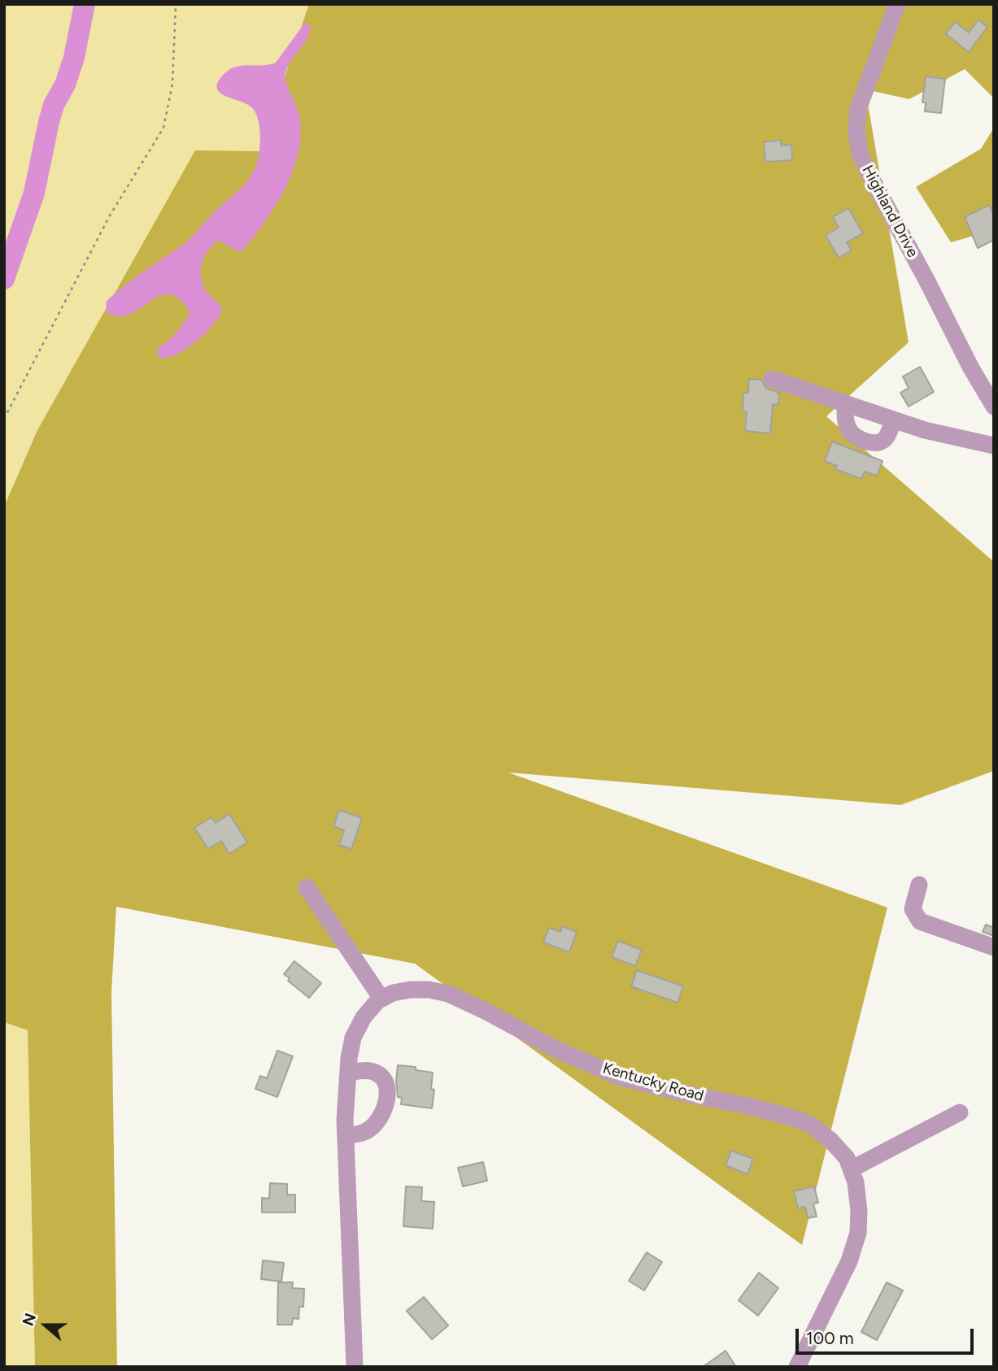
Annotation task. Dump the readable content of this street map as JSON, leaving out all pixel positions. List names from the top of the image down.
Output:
{
  "streets": {
    "street": ["Highland Drive", "Kentucky Road"]
  },
  "scale_bar": "100 m",
  "north": "left"
}
